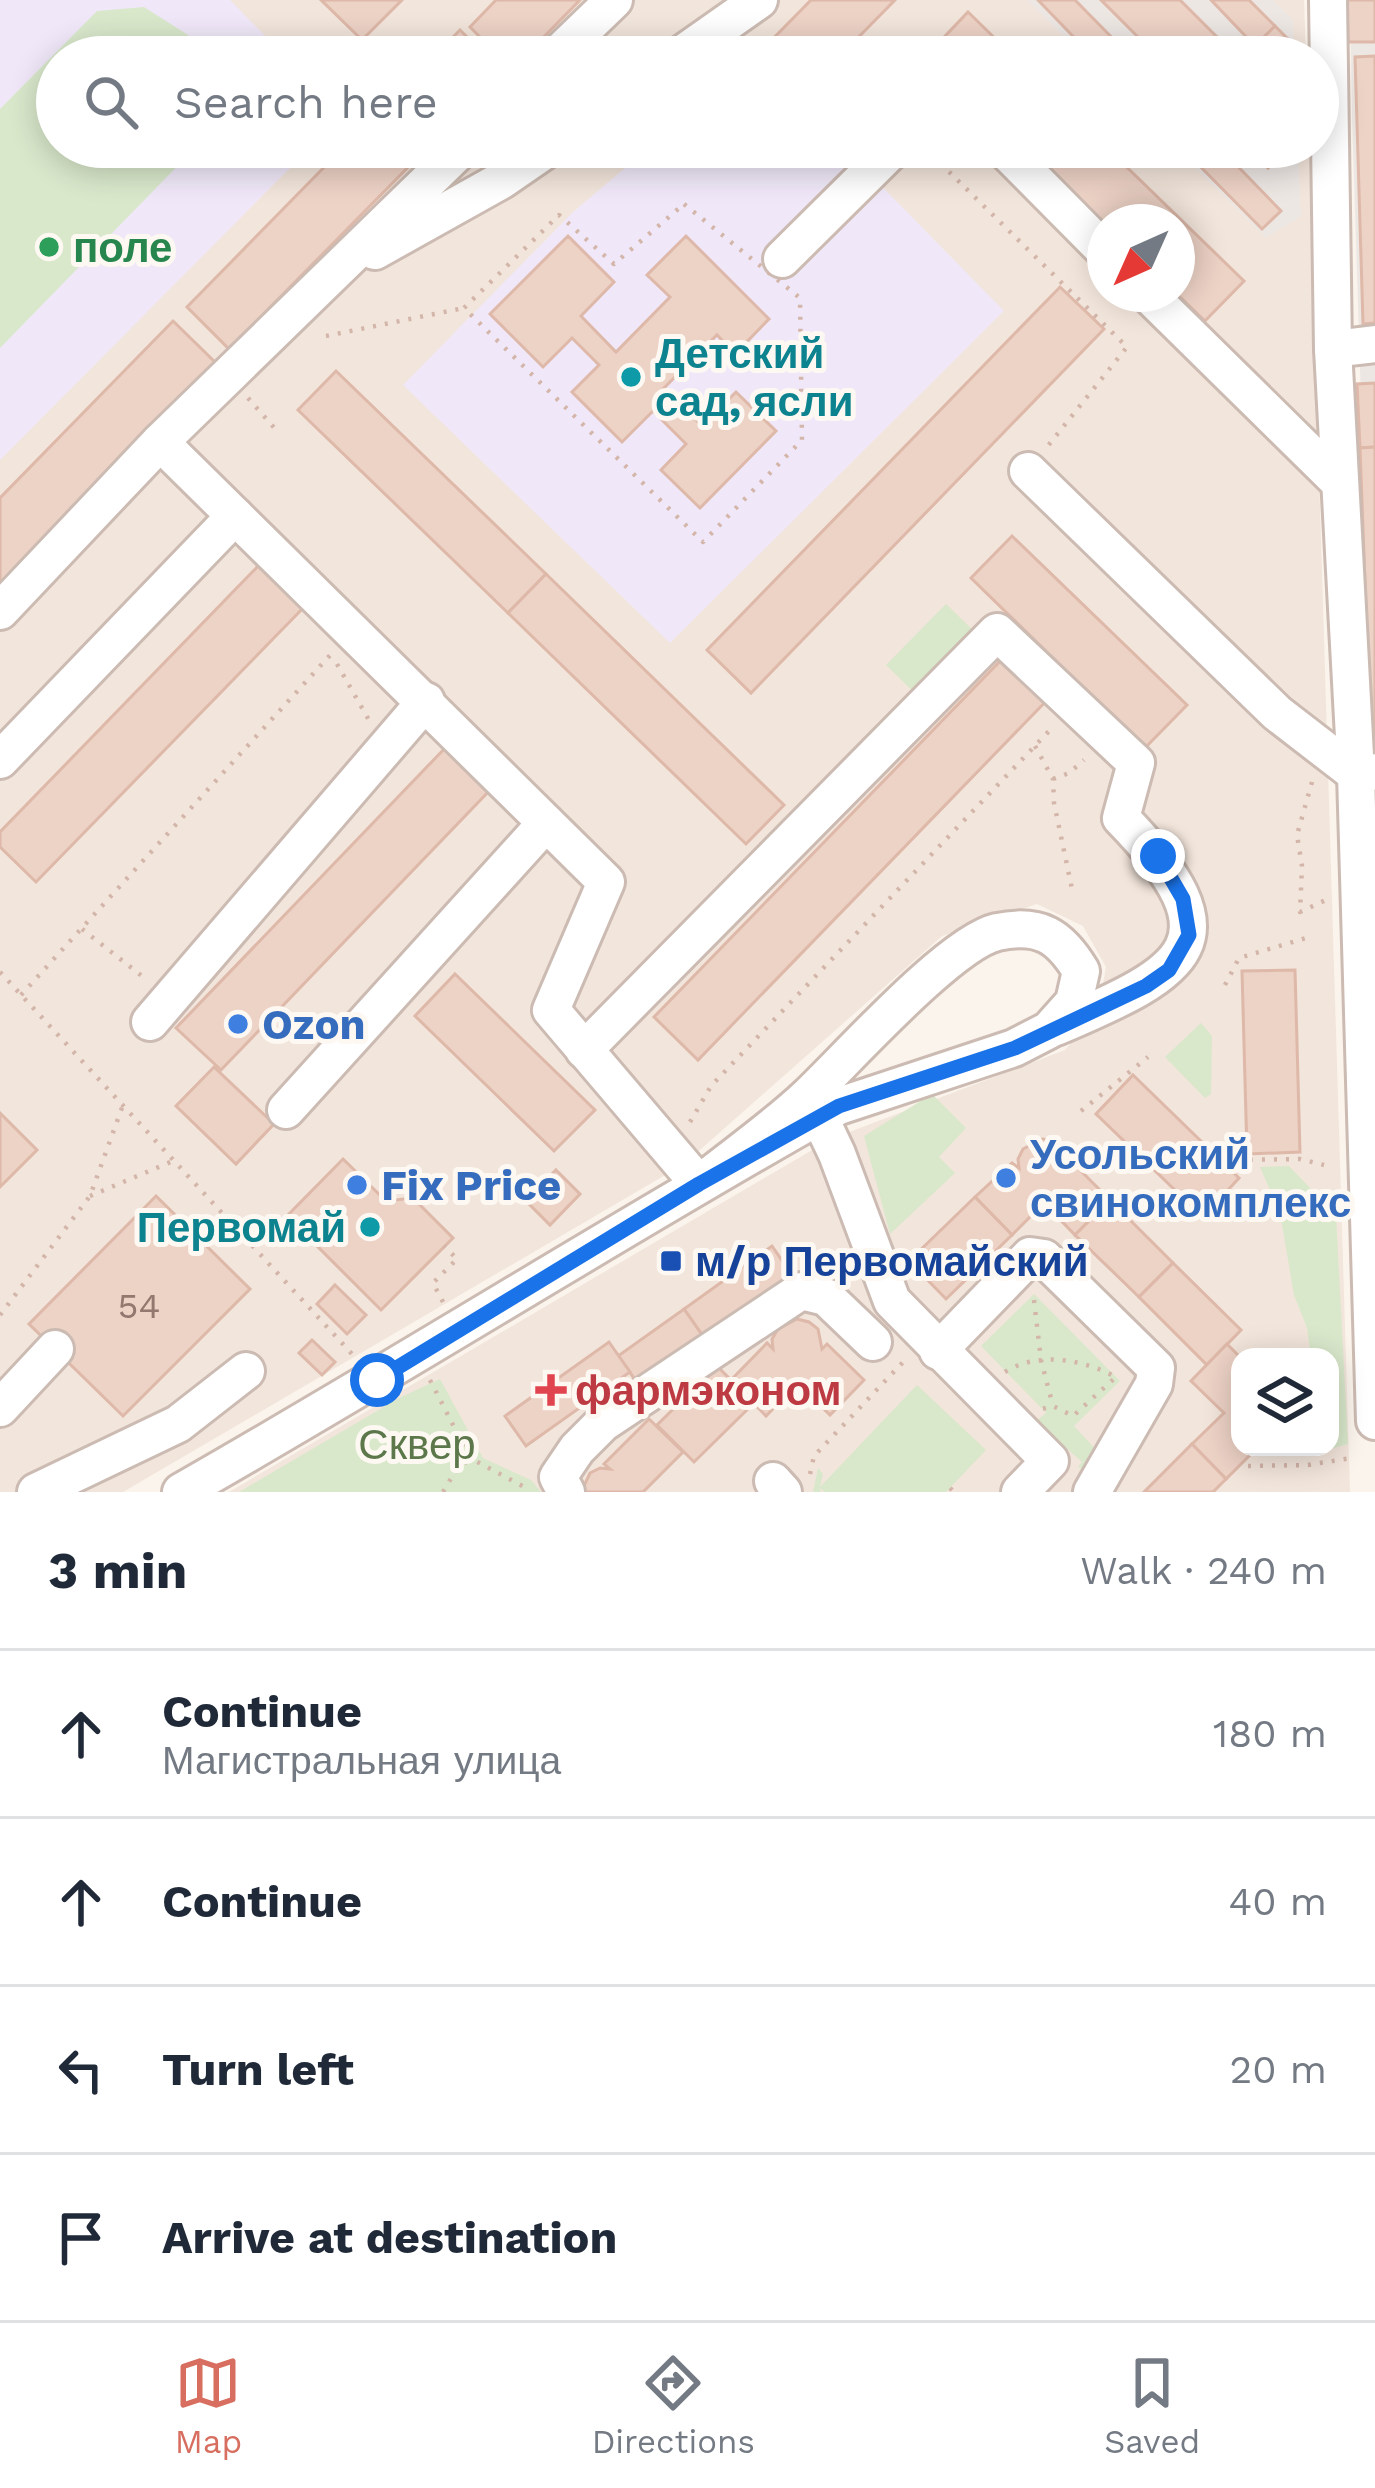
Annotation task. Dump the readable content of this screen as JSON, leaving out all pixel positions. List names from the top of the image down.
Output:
{
  "parks": ["Сквер"],
  "places": {
    "other": [
      "поле",
      "Детский сад, ясли",
      "Ozon",
      "Усольский свинокомплекс",
      "Fix Price",
      "Первомай"
    ],
    "transit": ["м/р Первомайский"],
    "health": ["фармэконом"]
  },
  "house_numbers": ["54"],
  "north": "bottom left",
  "page": {
    "search": "Search here",
    "heading": ["3 min", "Walk · 240 m"],
    "list": [
      ["Continue", "Магистральная улица", "180 m"],
      ["Continue", "40 m"],
      ["Turn left", "20 m"],
      "Arrive at destination"
    ],
    "nav": ["Map", "Directions", "Saved"]
  }
}
